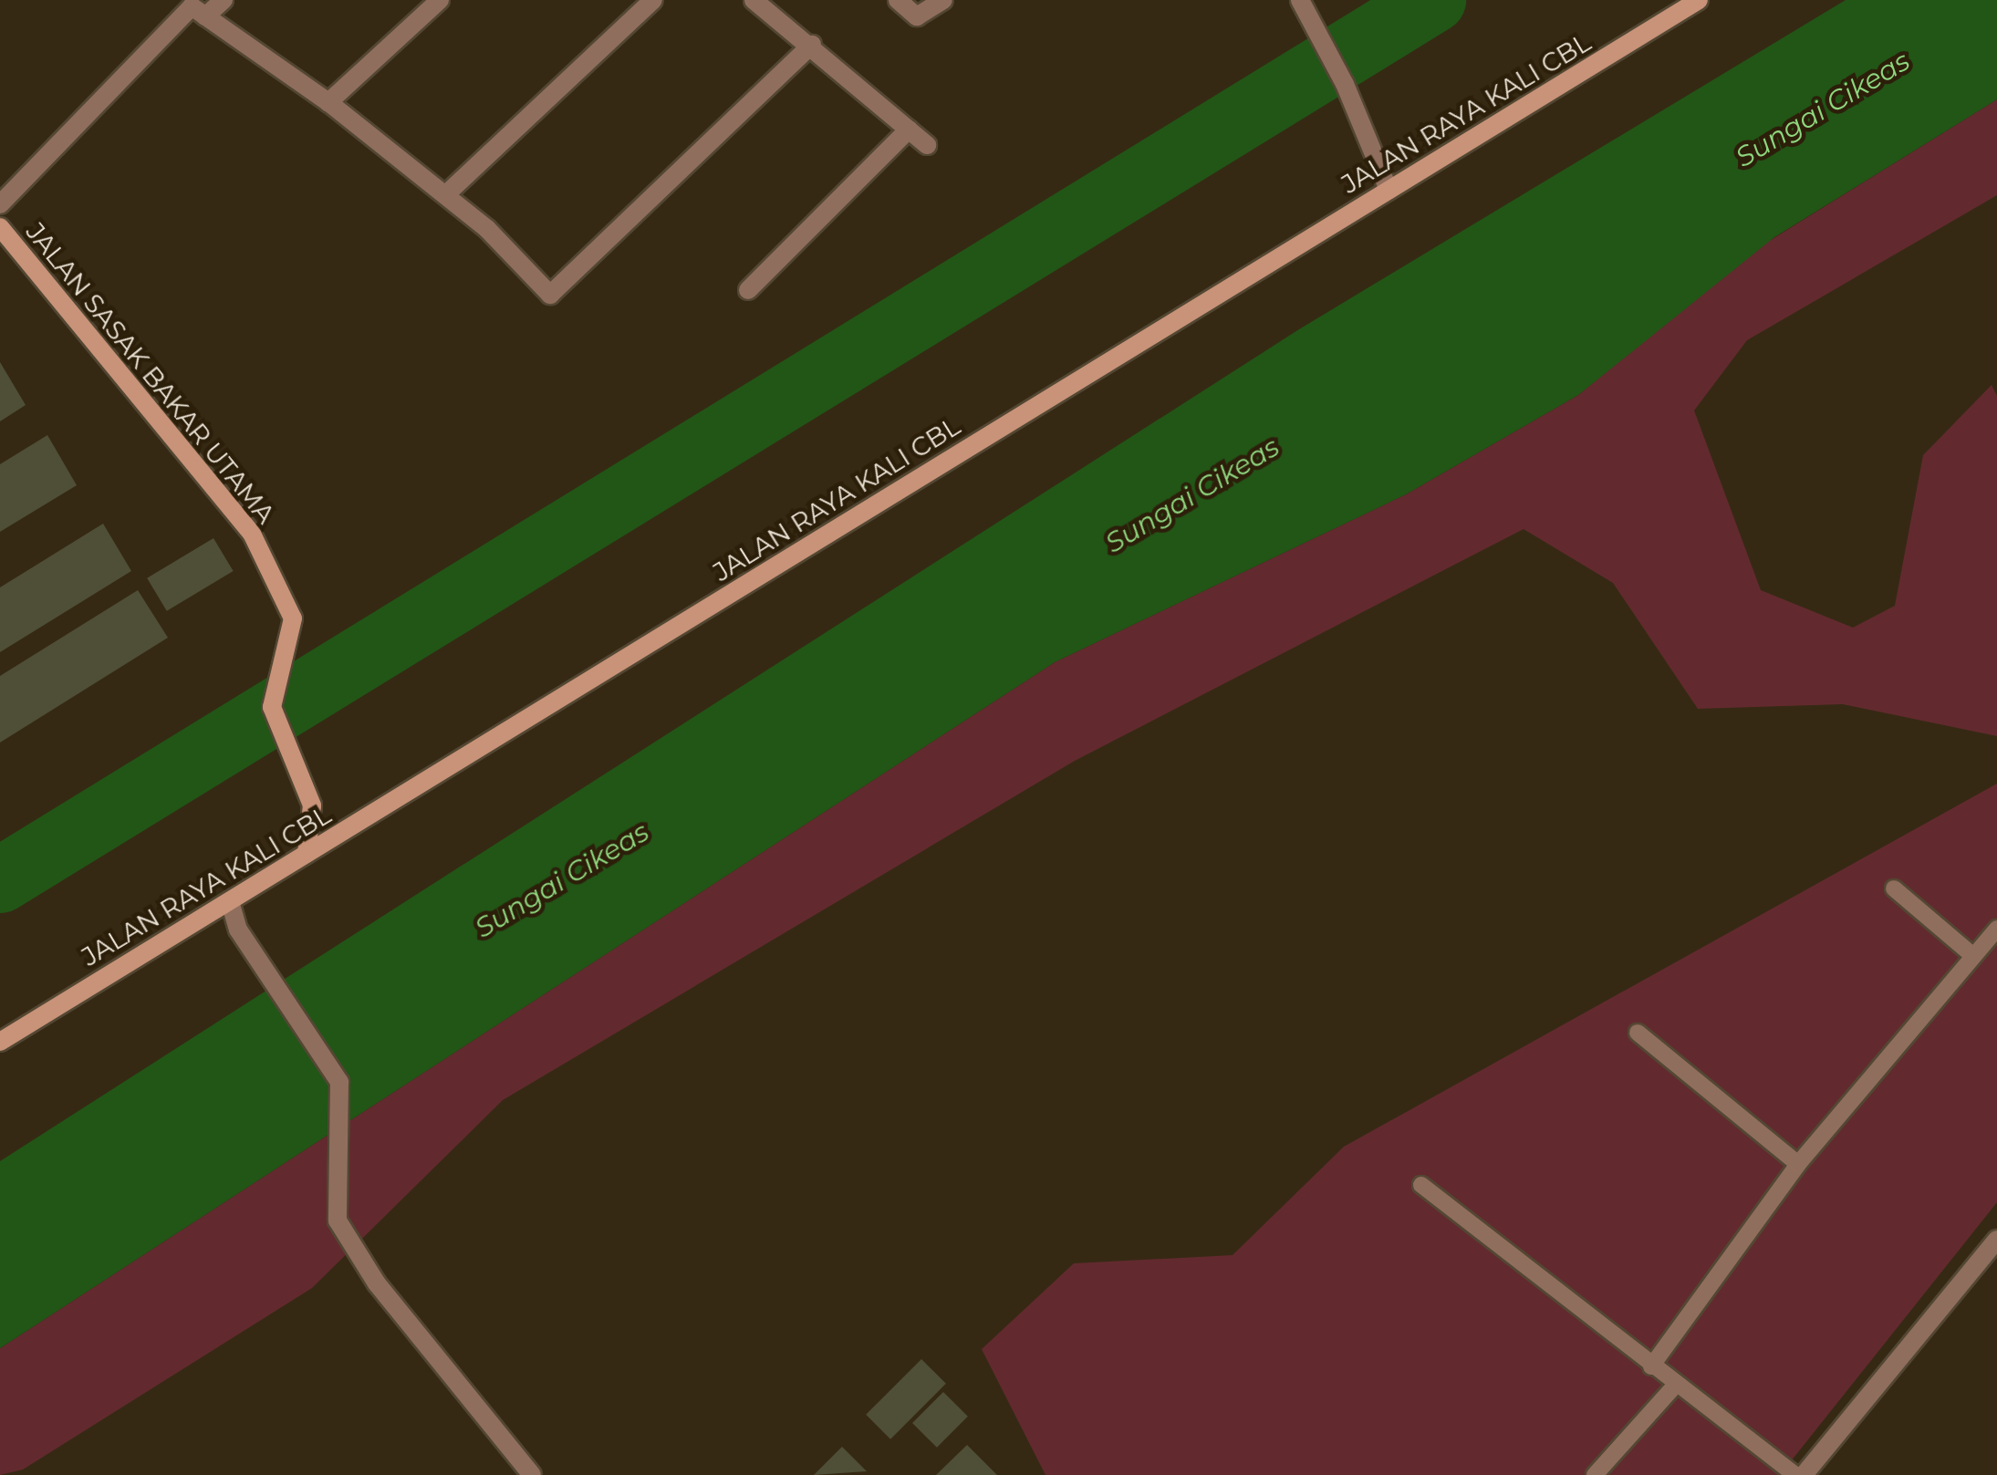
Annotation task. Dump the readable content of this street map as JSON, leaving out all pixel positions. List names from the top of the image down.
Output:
{
  "streets": {
    "main road": ["JALAN RAYA KALI CBL", "JALAN SASAK BAKAR UTAMA"]
  },
  "crossings": [
    ["JALAN RAYA KALI CBL", "JALAN SASAK BAKAR UTAMA"]
  ],
  "water": ["Sungai Cikeas"]
}
